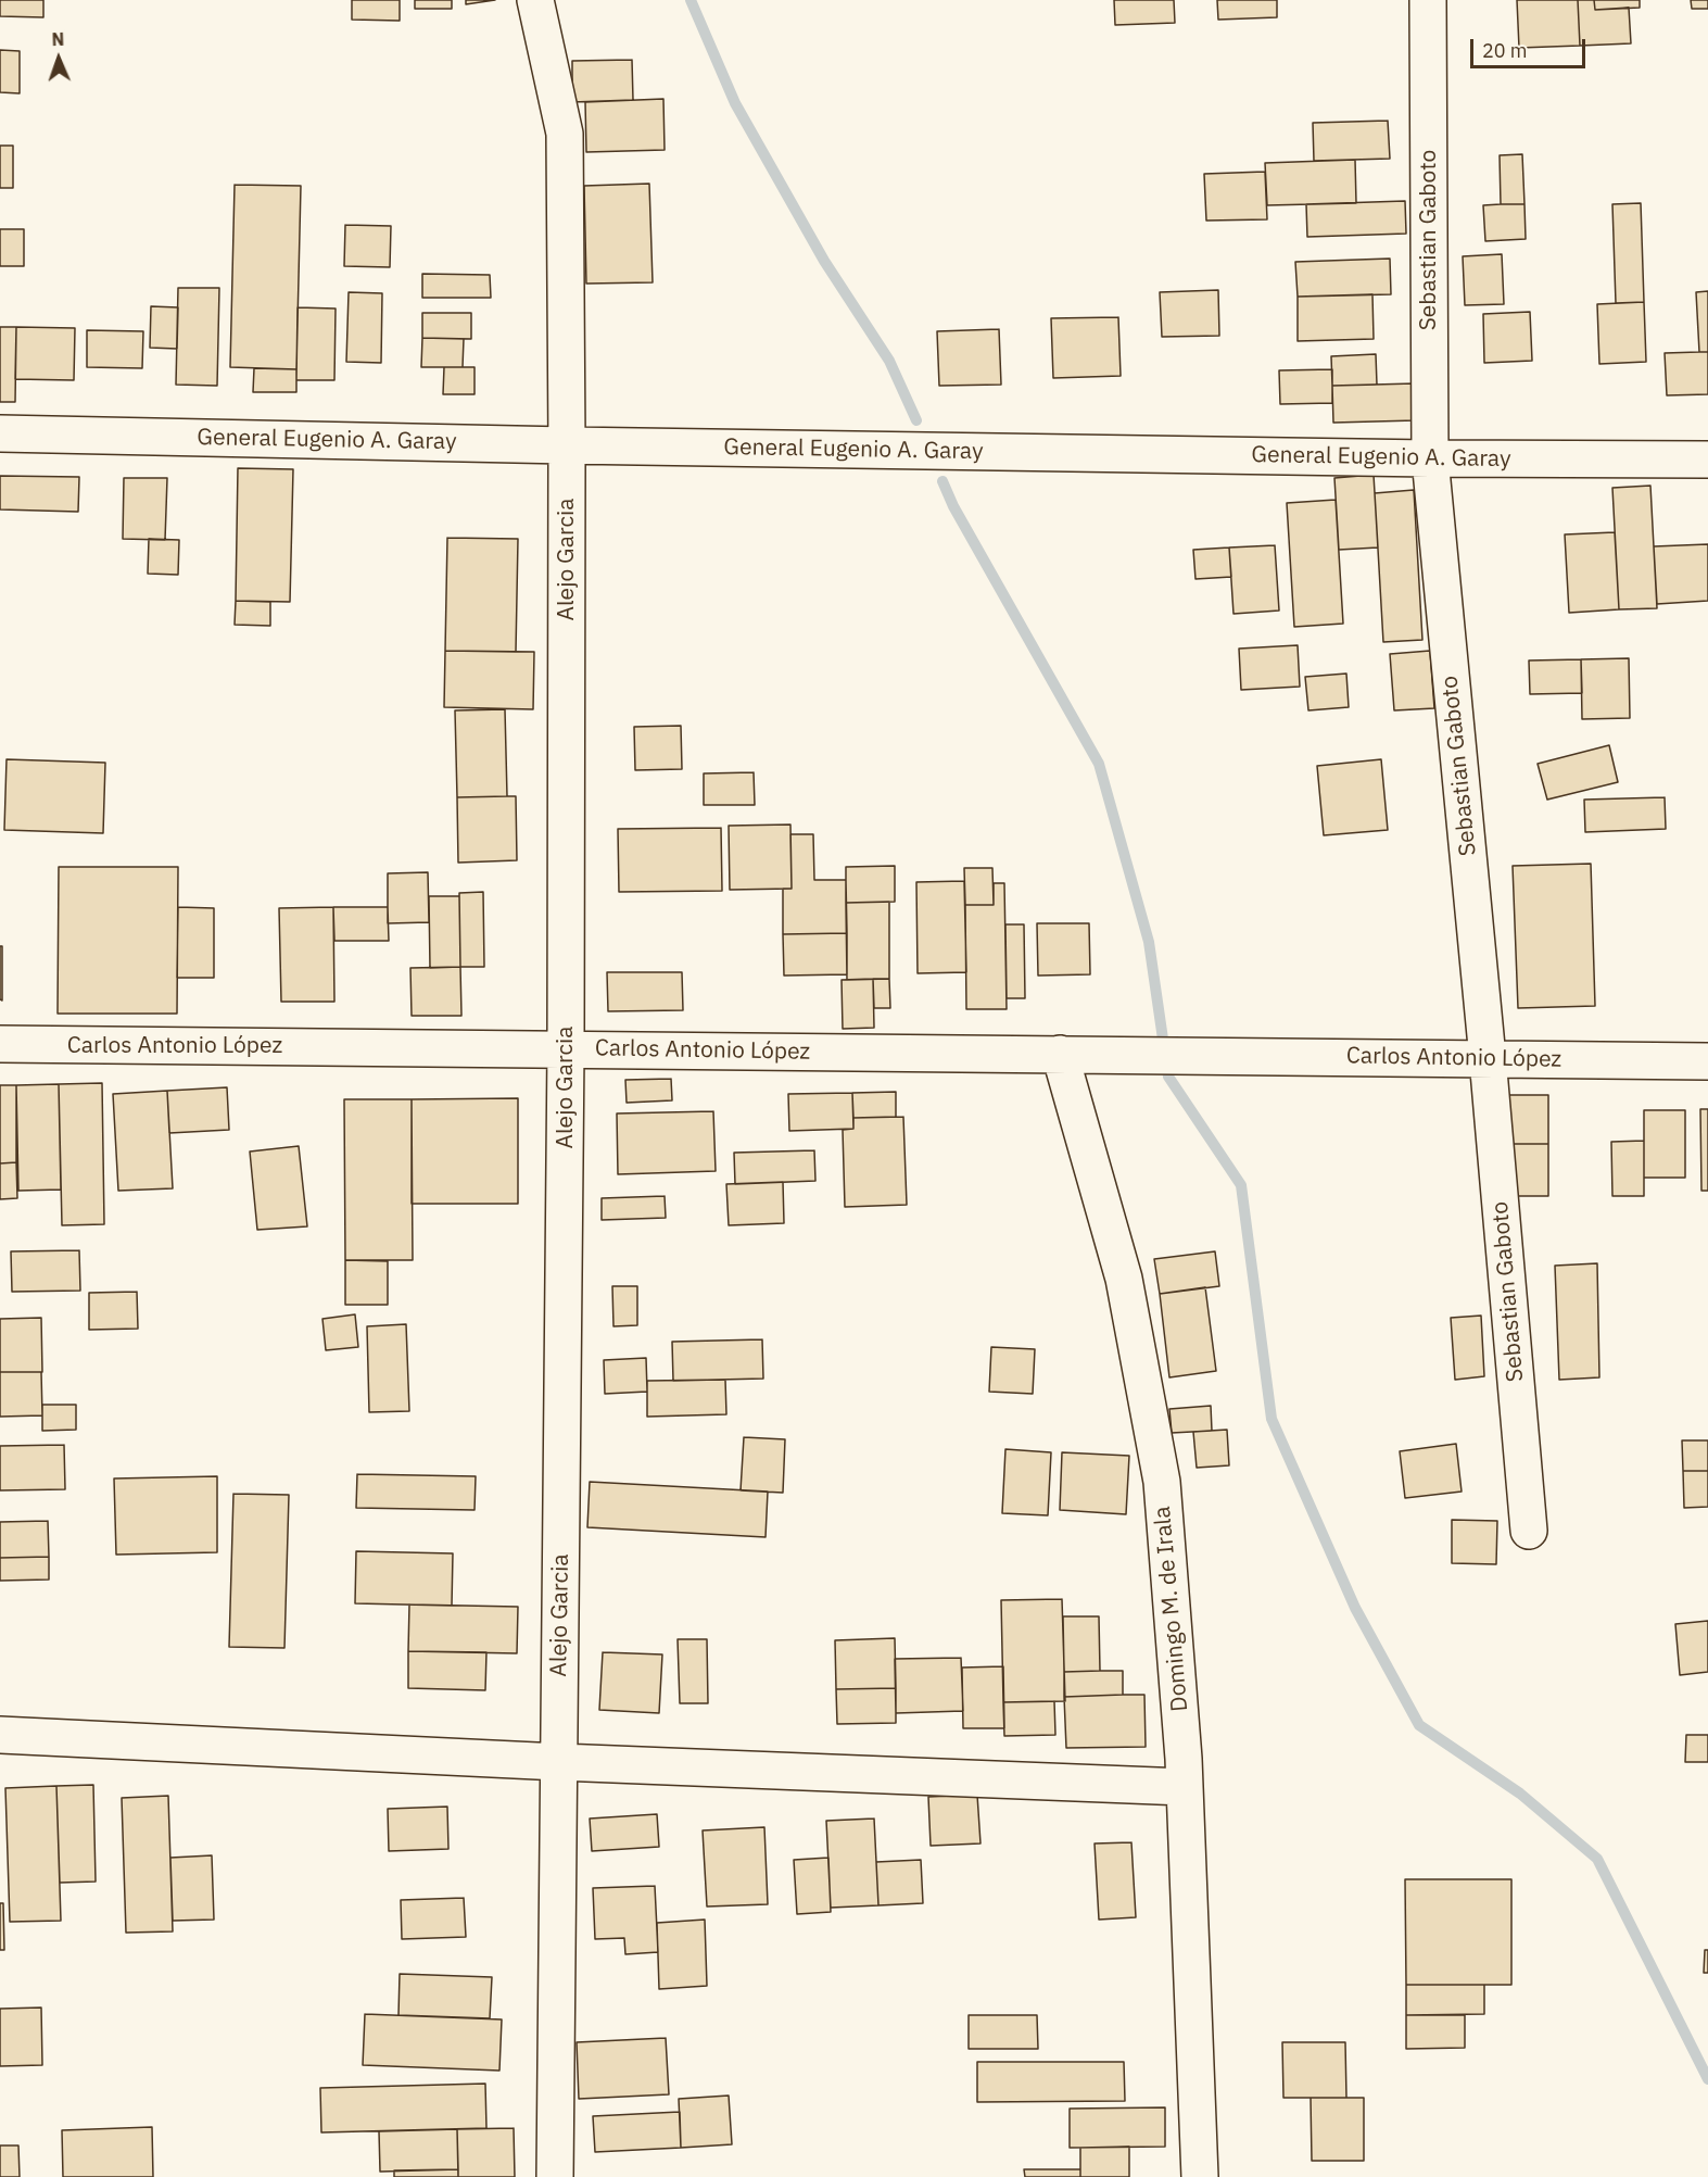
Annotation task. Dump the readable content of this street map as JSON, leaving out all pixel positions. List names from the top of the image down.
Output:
{
  "streets": {
    "street": [
      "Sebastian Gaboto",
      "General Eugenio A. Garay",
      "Alejo Garcia",
      "Carlos Antonio López",
      "Domingo M. de Irala"
    ]
  },
  "crossings": [
    ["Sebastian Gaboto", "General Eugenio A. Garay"],
    ["Sebastian Gaboto", "Carlos Antonio López"],
    ["General Eugenio A. Garay", "Alejo Garcia"],
    ["Alejo Garcia", "Carlos Antonio López"],
    ["Carlos Antonio López", "Domingo M. de Irala"]
  ],
  "scale_bar": "20 m",
  "north": "top"
}
